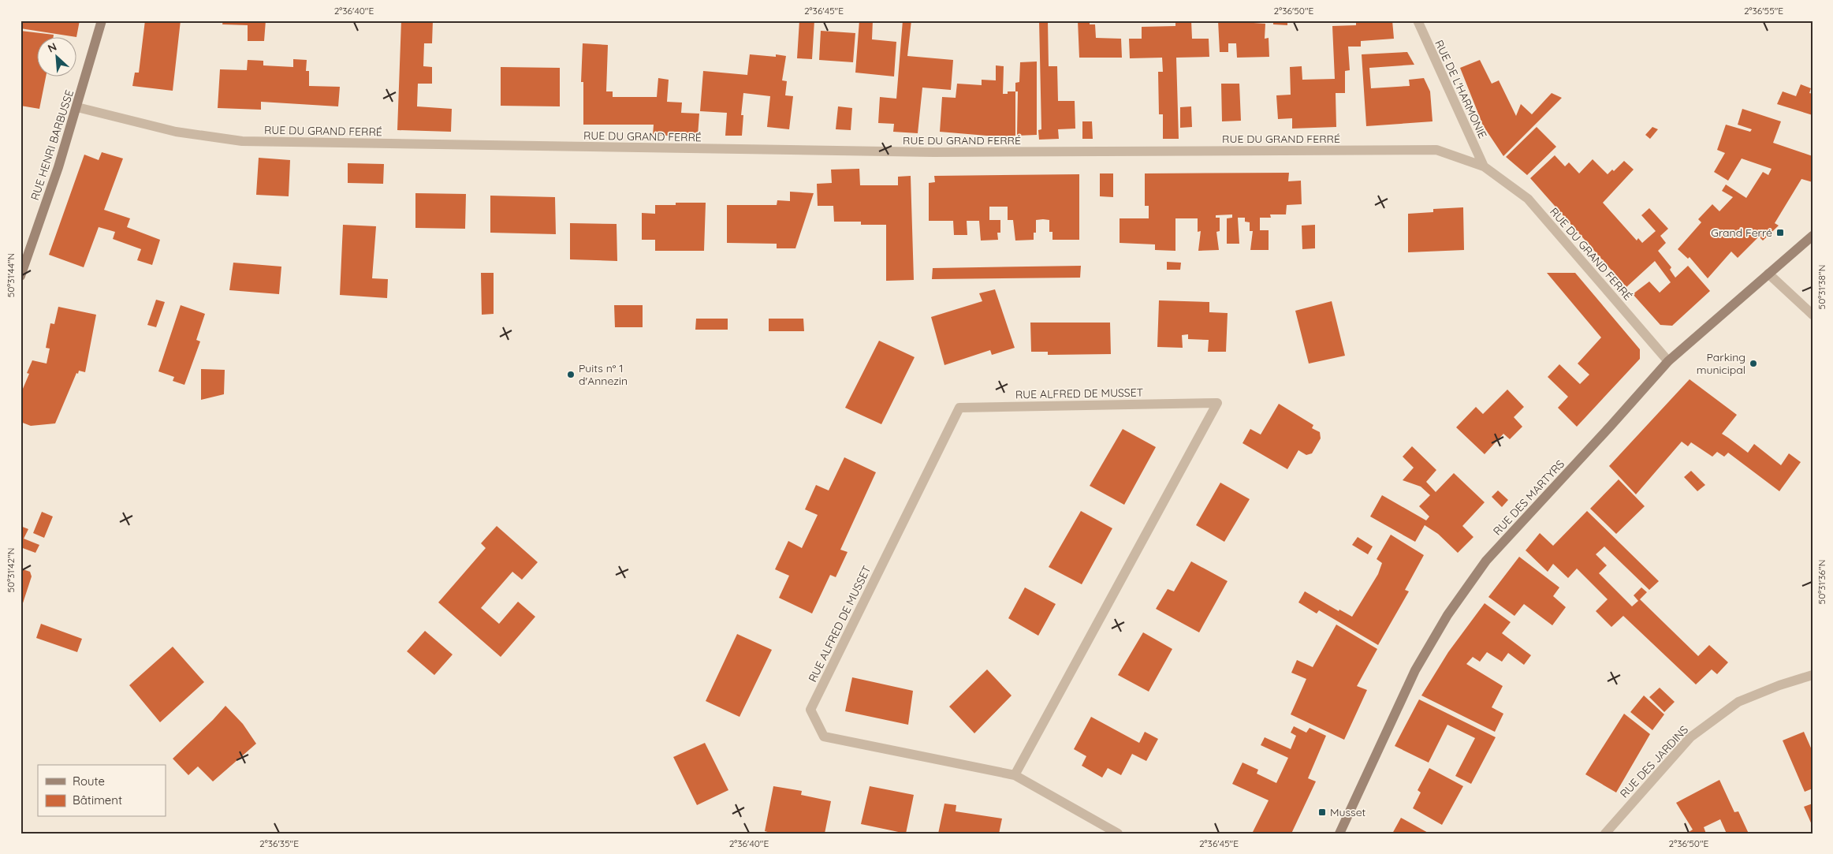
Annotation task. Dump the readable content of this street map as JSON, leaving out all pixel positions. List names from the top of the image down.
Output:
{
  "streets": {
    "street": [
      "RUE DE L'HARMONIE",
      "RUE DU GRAND FERRÉ",
      "RUE HENRI BARBUSSE",
      "RUE ALFRED DE MUSSET",
      "RUE DES MARTYRS",
      "RUE DES JARDINS"
    ]
  },
  "crossings": [
    ["RUE DE L'HARMONIE", "RUE DU GRAND FERRÉ"],
    ["RUE DU GRAND FERRÉ", "RUE HENRI BARBUSSE"],
    ["RUE DU GRAND FERRÉ", "RUE DES MARTYRS"]
  ],
  "places": {
    "transit": ["Grand Ferré", "Musset"],
    "other": ["Parking municipal", "Puits n° 1 d'Annezin"]
  },
  "legend": ["Route", "Bâtiment"],
  "north": "top left",
  "coordinates": [
    "2°36'40\"E",
    "2°36'45\"E",
    "2°36'50\"E",
    "2°36'55\"E",
    "50°31'44\"N",
    "50°31'38\"N",
    "50°31'42\"N",
    "50°31'36\"N",
    "2°36'35\"E"
  ]
}
